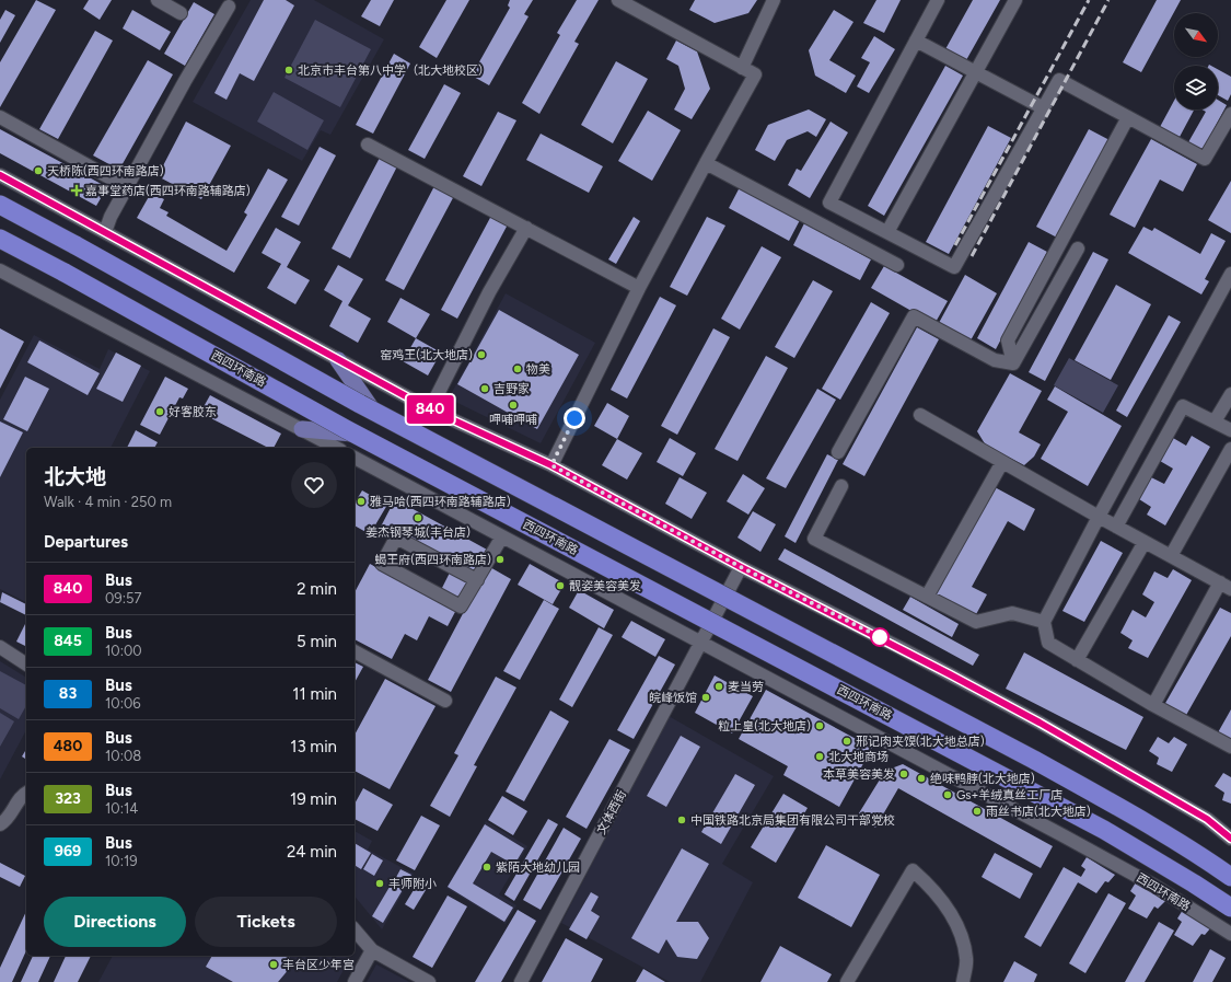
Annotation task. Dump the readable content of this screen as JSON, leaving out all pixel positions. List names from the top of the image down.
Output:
{
  "streets": {
    "highway": ["西四环南路"],
    "street": ["文体西街"]
  },
  "crossings": [
    ["西四环南路", "文体西街"]
  ],
  "places": {
    "other": [
      "北京市丰台第八中学（北大地校区）",
      "天桥陈(西四环南路店)",
      "窑鸡王(北大地店)",
      "物美",
      "吉野家",
      "呷哺呷哺",
      "好客胶东",
      "雅马哈(西四环南路辅路店)",
      "姜杰钢琴城(丰台店)",
      "蝎王府(西四环南路店)",
      "靓姿美容美发",
      "麦当劳",
      "皖峰饭馆",
      "粒上皇(北大地店)",
      "邢记肉夹馍(北大地总店)",
      "北大地商场",
      "本草美容美发",
      "绝味鸭脖(北大地店)",
      "Gs+羊绒真丝工厂店",
      "雨丝书店(北大地店)",
      "中国铁路北京局集团有限公司干部党校",
      "紫陌大地幼儿园",
      "丰师附小",
      "丰台区少年宫"
    ],
    "health": ["嘉事堂药店(西四环南路辅路店)"]
  },
  "lines": ["bus line 840"],
  "north": "bottom right",
  "page": {
    "on_map": "840",
    "heading": [
      ["北大地", "Walk · 4 min · 250 m"],
      "Departures"
    ],
    "list": [
      {
        "mark": "840",
        "name": "Bus",
        "note": "09:57",
        "value": "2 min"
      },
      {
        "mark": "845",
        "name": "Bus",
        "note": "10:00",
        "value": "5 min"
      },
      {
        "mark": "83",
        "name": "Bus",
        "note": "10:06",
        "value": "11 min"
      },
      {
        "mark": "480",
        "name": "Bus",
        "note": "10:08",
        "value": "13 min"
      },
      {
        "mark": "323",
        "name": "Bus",
        "note": "10:14",
        "value": "19 min"
      },
      {
        "mark": "969",
        "name": "Bus",
        "note": "10:19",
        "value": "24 min"
      }
    ],
    "buttons": ["Directions", "Tickets"]
  }
}
